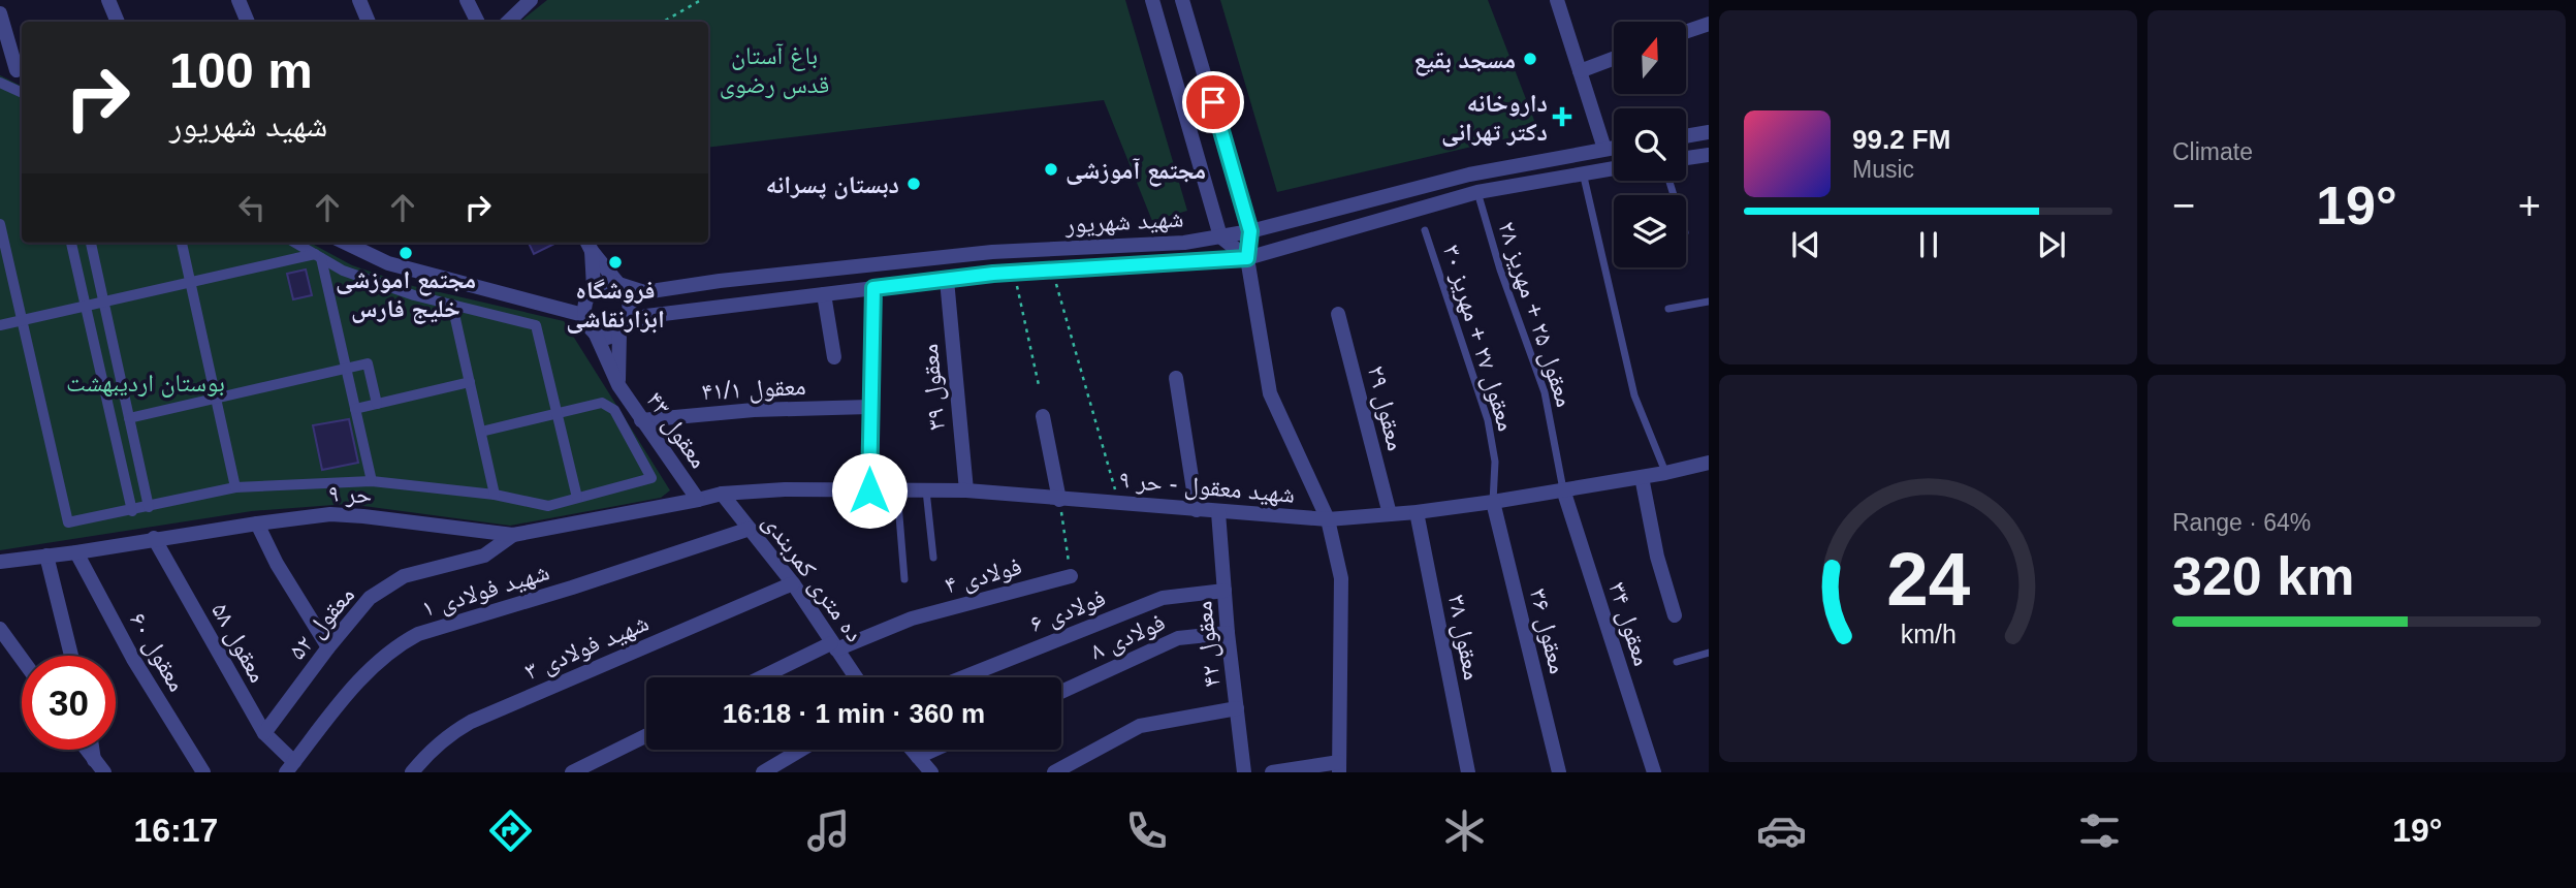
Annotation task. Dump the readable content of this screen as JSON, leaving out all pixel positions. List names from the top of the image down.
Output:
{
  "streets": {
    "street": [
      "شهید شهریور",
      "معقول ۳۹",
      "معقول ۴۱/۱",
      "معقول ۲۹",
      "معقول ۴۳",
      "شهید معقول - حر ۹",
      "حر ۹",
      "فولادی ۴",
      "ده متری کمربندی",
      "شهید فولادی ۱",
      "فولادی ۶",
      "معقول ۵۲",
      "معقول ۳۴",
      "معقول ۳۶",
      "فولادی ۸",
      "معقول ۳۸",
      "معقول ۵۸",
      "معقول ۴۲",
      "شهید فولادی ۳",
      "معقول ۶۰"
    ],
    "lane": ["معقول ۲۵ + مهریز ۲۸", "معقول ۲۷ + مهریز ۳۰"]
  },
  "crossings": [
    ["شهید شهریور", "معقول ۲۵ + مهریز ۲۸"],
    ["شهید شهریور", "معقول ۳۹"],
    ["شهید شهریور", "معقول ۴۳"],
    ["معقول ۲۵ + مهریز ۲۸", "شهید معقول - حر ۹"],
    ["معقول ۲۵ + مهریز ۲۸", "معقول ۳۴"],
    ["معقول ۲۷ + مهریز ۳۰", "شهید معقول - حر ۹"],
    ["معقول ۲۷ + مهریز ۳۰", "معقول ۳۶"],
    ["معقول ۳۹", "شهید معقول - حر ۹"],
    ["معقول ۴۱/۱", "معقول ۴۳"],
    ["معقول ۲۹", "شهید معقول - حر ۹"],
    ["معقول ۴۳", "شهید معقول - حر ۹"],
    ["معقول ۴۳", "حر ۹"],
    ["شهید معقول - حر ۹", "حر ۹"],
    ["شهید معقول - حر ۹", "ده متری کمربندی"],
    ["شهید معقول - حر ۹", "معقول ۳۴"],
    ["شهید معقول - حر ۹", "معقول ۳۶"],
    ["شهید معقول - حر ۹", "معقول ۳۸"],
    ["شهید معقول - حر ۹", "معقول ۴۲"],
    ["حر ۹", "معقول ۵۲"],
    ["حر ۹", "معقول ۵۸"],
    ["حر ۹", "معقول ۶۰"],
    ["فولادی ۴", "ده متری کمربندی"],
    ["ده متری کمربندی", "شهید فولادی ۱"],
    ["ده متری کمربندی", "شهید فولادی ۳"],
    ["شهید فولادی ۱", "معقول ۵۸"],
    ["فولادی ۶", "معقول ۴۲"],
    ["معقول ۵۲", "معقول ۵۸"],
    ["فولادی ۸", "معقول ۴۲"]
  ],
  "parks": ["باغ آستان قدس رضوی", "بوستان اردیبهشت"],
  "places": {
    "other": [
      "مسجد بقیع",
      "مجتمع آموزشی",
      "دبستان پسرانه",
      "مجتمع اموزشی خلیج فارس",
      "فروشگاه ابزارنقاشی"
    ],
    "health": ["داروخانه دکتر تهرانی"]
  },
  "north": "top",
  "page": {
    "tile": [
      "Climate",
      ["Range · 64%", "320 km"]
    ],
    "turn": ["100 m", "شهید شهریور"],
    "song": ["99.2 FM", "Music"],
    "heat": ["−", "19°", "+"],
    "limit": "30",
    "trip": "16:18 · 1 min · 360 m",
    "tabs": ["16:17", "19°"],
    "gauge": ["24", "km/h"]
  }
}
